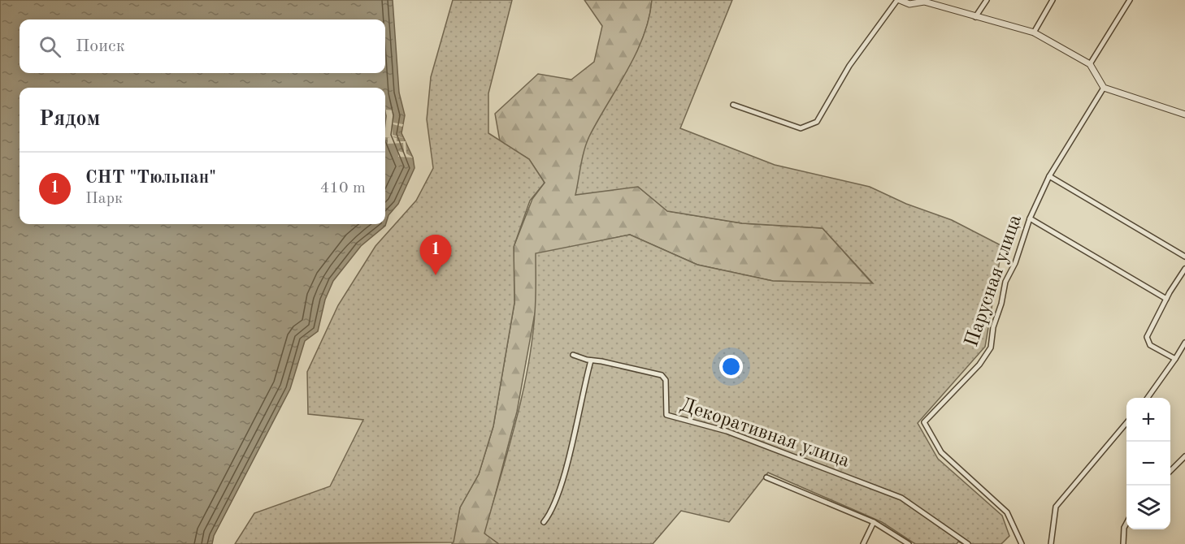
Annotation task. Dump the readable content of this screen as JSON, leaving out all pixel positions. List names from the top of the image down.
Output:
{
  "streets": {
    "street": ["Парусная улица", "Декоративная улица"]
  },
  "page": {
    "search": "Поиск",
    "heading": "Рядом",
    "list": [
      {
        "mark": "1",
        "name": "СНТ \"Тюльпан\"",
        "note": "Парк",
        "value": "410 m"
      }
    ],
    "pins": "1",
    "map_buttons": ["+", "−"]
  }
}
